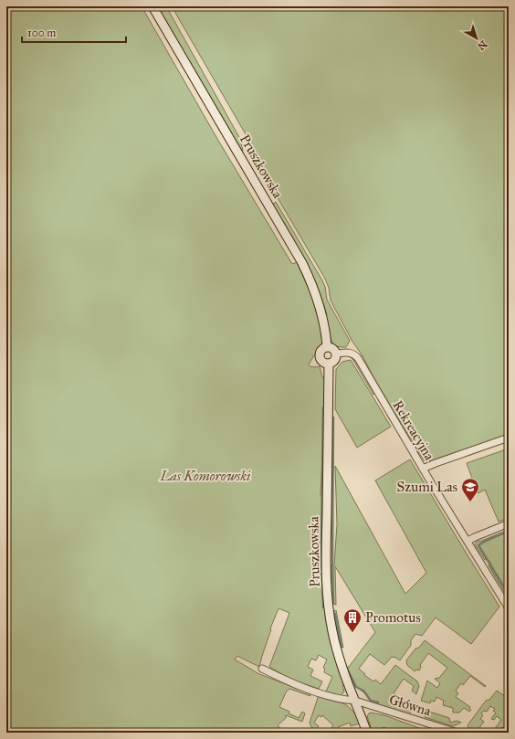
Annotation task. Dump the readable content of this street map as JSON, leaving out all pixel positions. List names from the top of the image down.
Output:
{
  "streets": {
    "street": ["Pruszkowska", "Rekreacyjna", "Główna"]
  },
  "crossings": [
    ["Pruszkowska", "Rekreacyjna"],
    ["Pruszkowska", "Główna"]
  ],
  "parks": ["Las Komorowski"],
  "places": {
    "school or university": ["Szumi Las"],
    "building": ["Promotus"]
  },
  "scale_bar": "100 m",
  "north": "bottom right"
}
